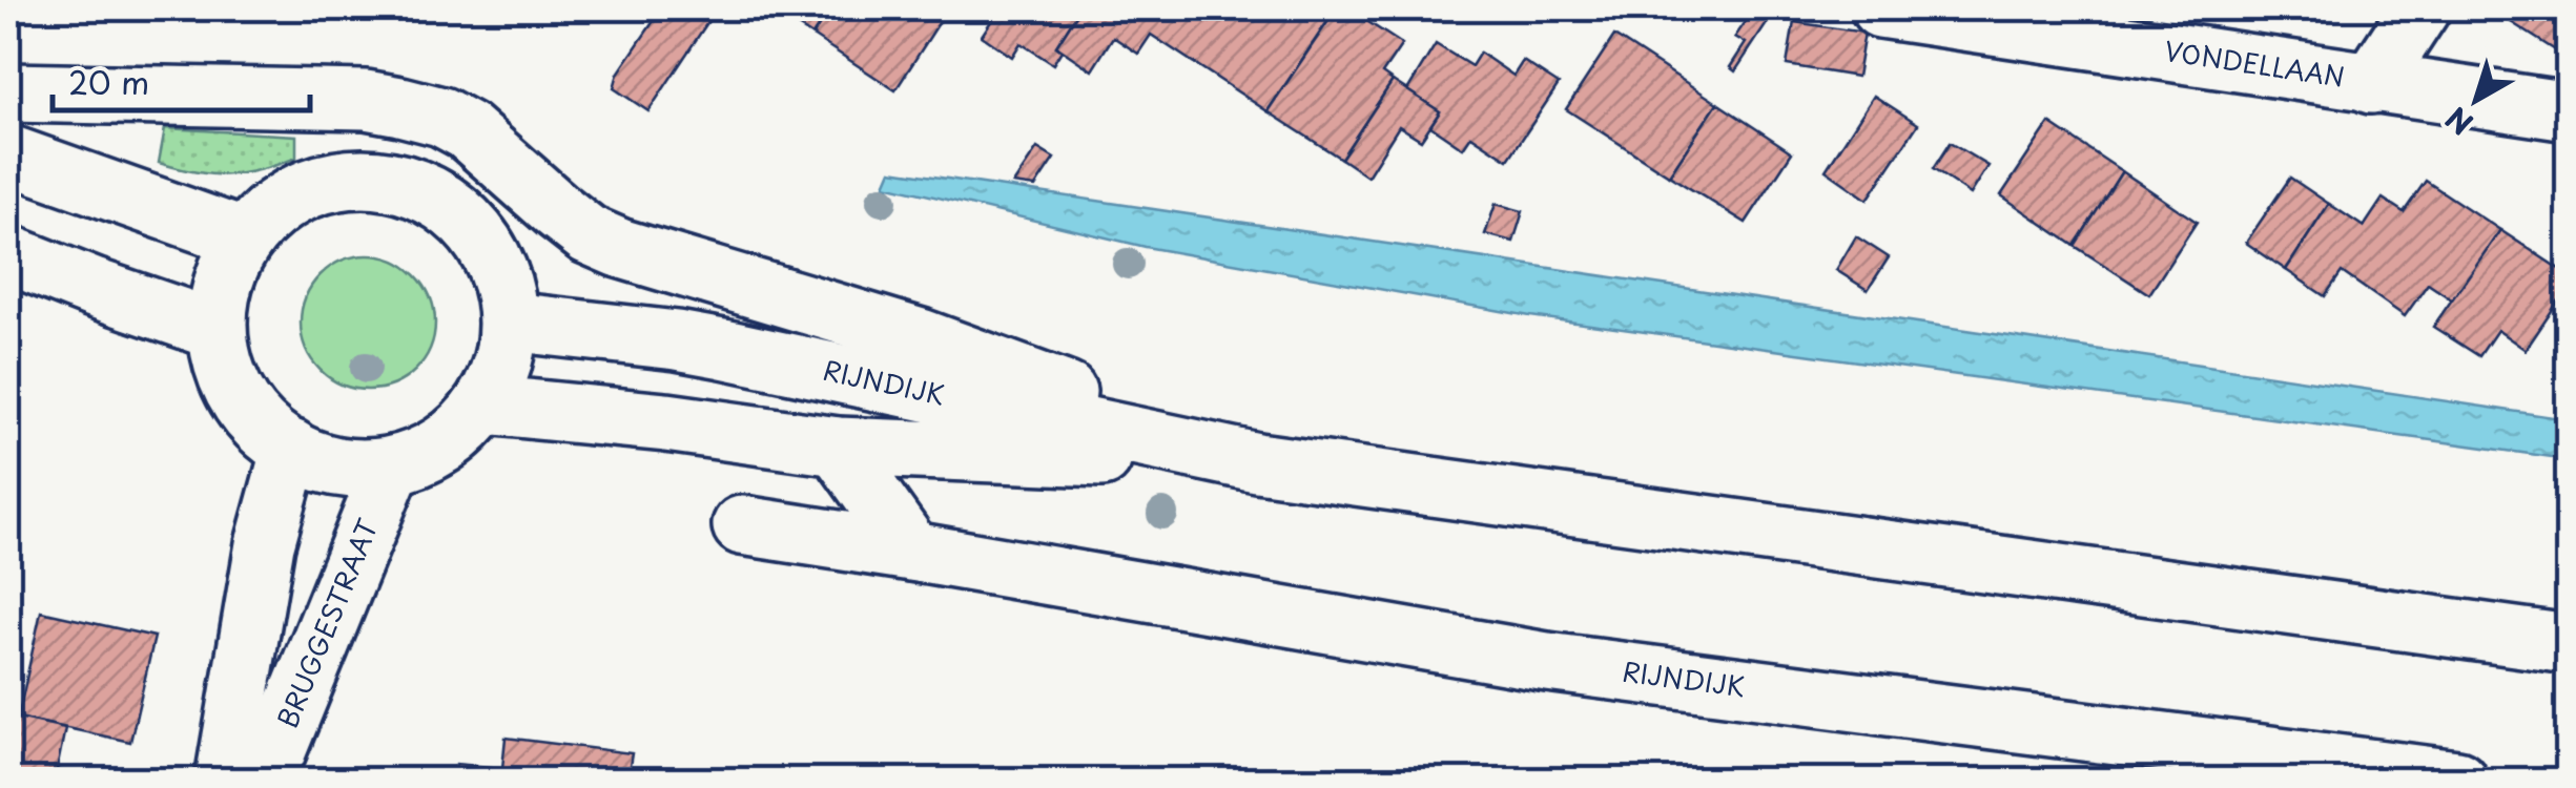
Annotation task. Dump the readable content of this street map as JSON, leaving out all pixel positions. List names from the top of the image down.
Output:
{
  "streets": {
    "main road": ["VONDELLAAN", "RIJNDIJK", "BRUGGESTRAAT"]
  },
  "crossings": [
    ["RIJNDIJK", "BRUGGESTRAAT"]
  ],
  "scale_bar": "20 m",
  "north": "bottom left"
}
